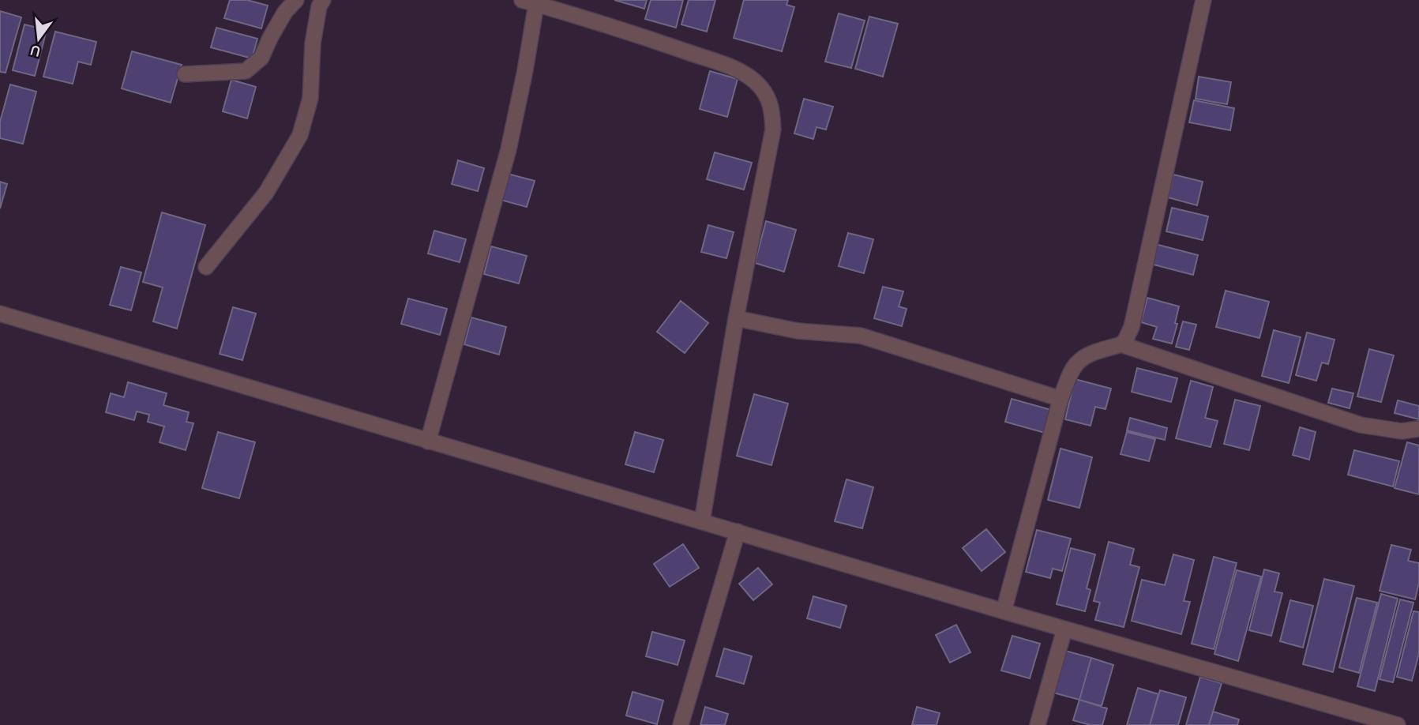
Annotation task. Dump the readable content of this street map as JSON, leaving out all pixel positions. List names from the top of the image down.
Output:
{
  "north": "bottom"
}
